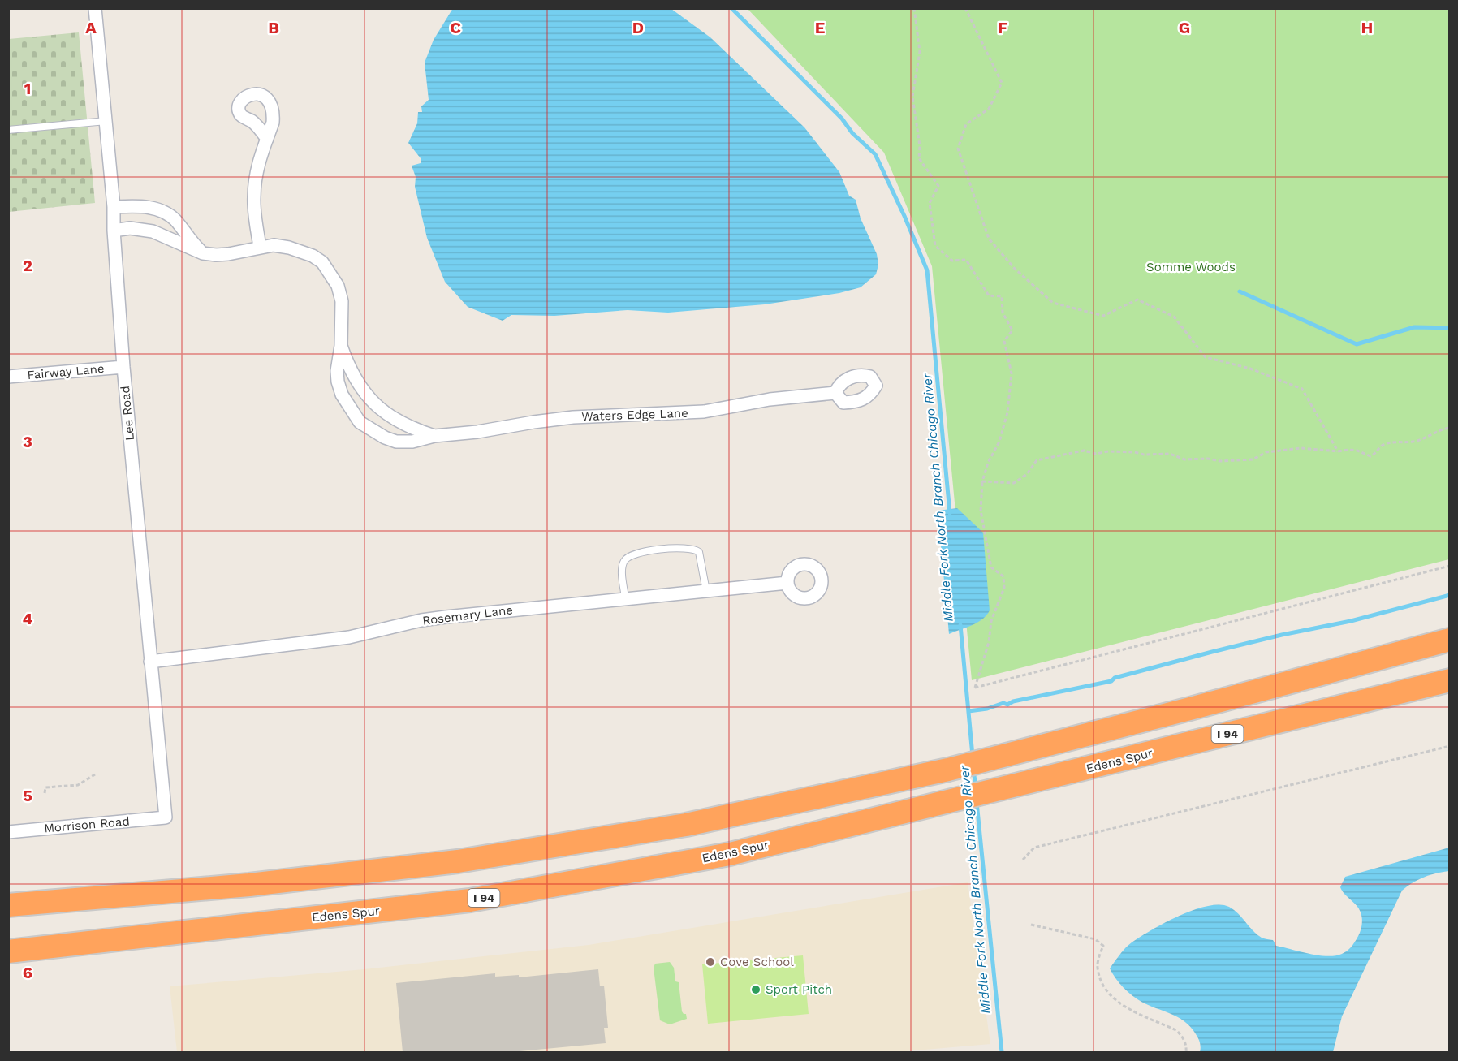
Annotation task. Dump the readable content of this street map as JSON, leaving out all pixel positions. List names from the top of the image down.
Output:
{
  "streets": {
    "highway": ["I 94", "Edens Spur"],
    "street": [
      "Fairway Lane",
      "Lee Road",
      "Waters Edge Lane",
      "Rosemary Lane",
      "Morrison Road"
    ]
  },
  "crossings": [
    ["Fairway Lane", "Lee Road"],
    ["Lee Road", "Waters Edge Lane"],
    ["Lee Road", "Rosemary Lane"],
    ["Lee Road", "Morrison Road"]
  ],
  "water": ["Middle Fork North Branch Chicago River"],
  "parks": ["Somme Woods"],
  "places": ["Cove School", "Sport Pitch"],
  "grid": {
    "columns": [
      "A",
      "B",
      "C",
      "D",
      "E",
      "F",
      "G",
      "H"
    ],
    "rows": [
      "1",
      "2",
      "3",
      "4",
      "5",
      "6"
    ]
  }
}
